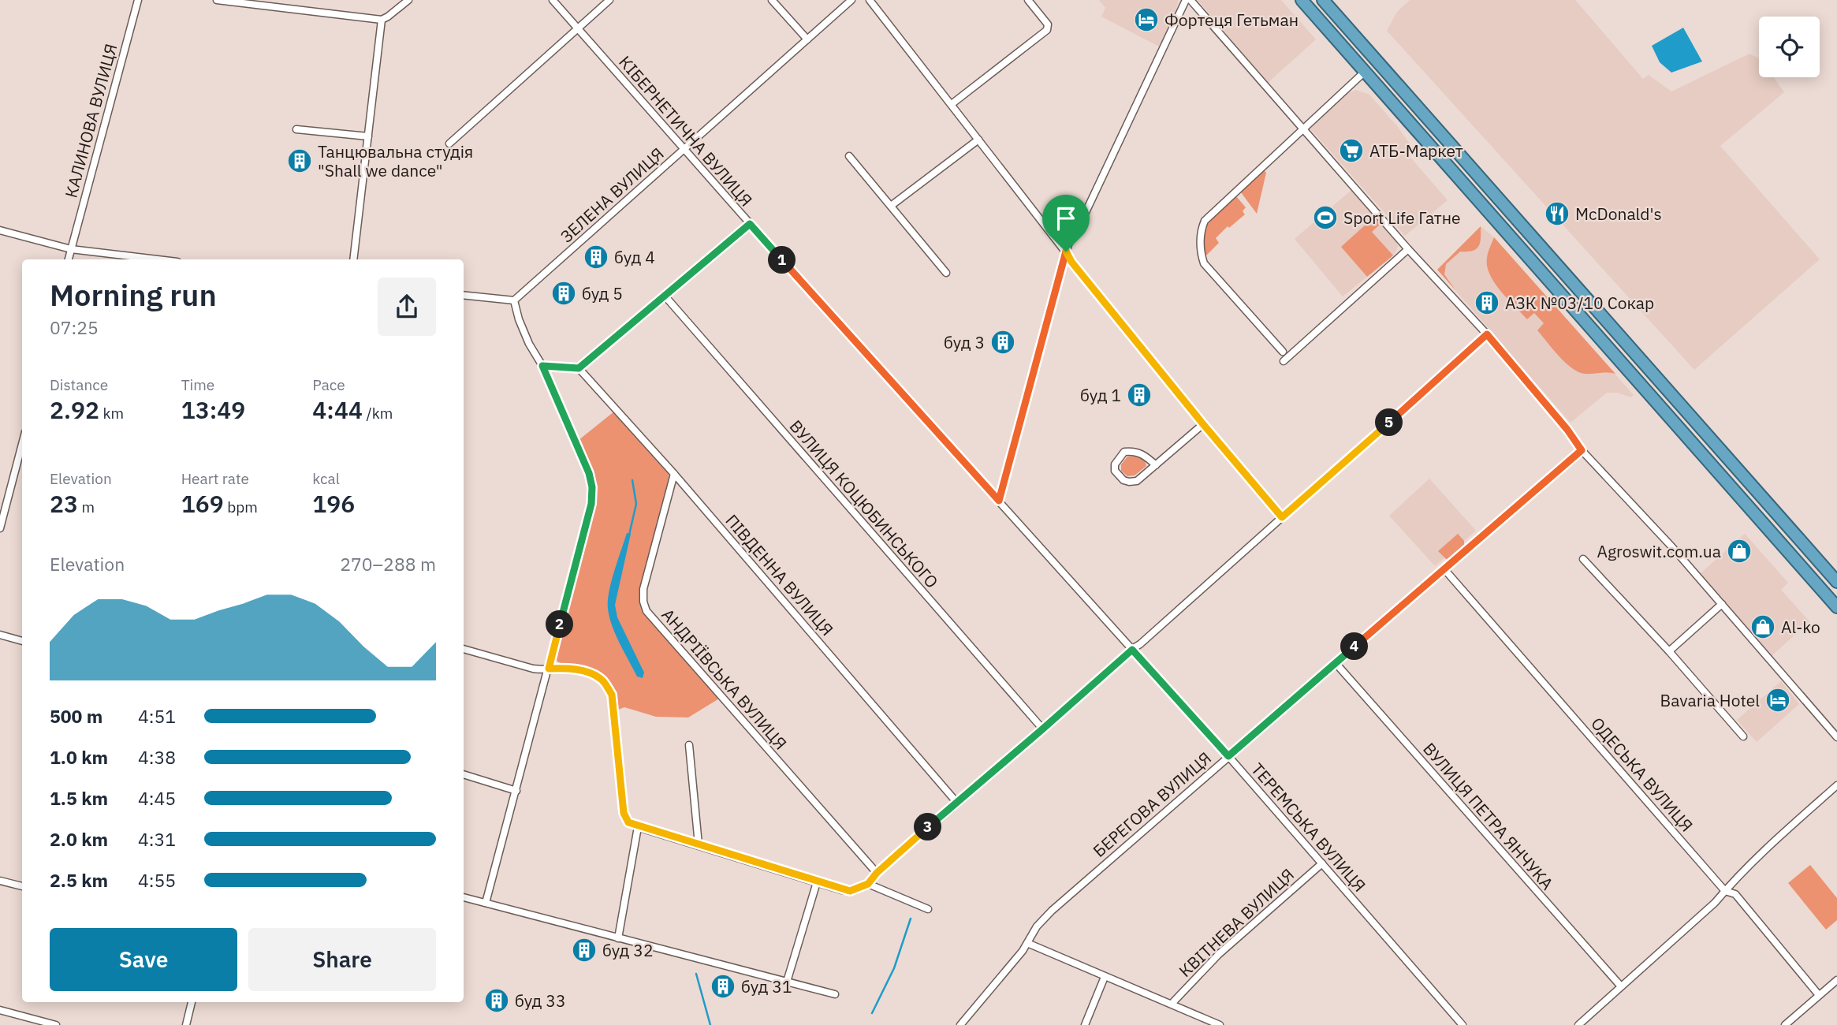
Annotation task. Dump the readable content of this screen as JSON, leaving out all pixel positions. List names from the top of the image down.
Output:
{
  "streets": {
    "street": [
      "КАЛИНОВА ВУЛИЦЯ",
      "КІБЕРНЕТИЧНА ВУЛИЦЯ",
      "ЗЕЛЕНА ВУЛИЦЯ",
      "ВУЛИЦЯ КОЦЮБИНСЬКОГО",
      "ПІВДЕННА ВУЛИЦЯ",
      "АНДРІЇВСЬКА ВУЛИЦЯ",
      "ОДЕСЬКА ВУЛИЦЯ",
      "БЕРЕГОВА ВУЛИЦЯ",
      "ВУЛИЦЯ ПЕТРА ЯНЧУКА",
      "ТЕРЕМСЬКА ВУЛИЦЯ",
      "КВІТНЕВА ВУЛИЦЯ"
    ]
  },
  "crossings": [
    ["КІБЕРНЕТИЧНА ВУЛИЦЯ", "ЗЕЛЕНА ВУЛИЦЯ"],
    ["КІБЕРНЕТИЧНА ВУЛИЦЯ", "ТЕРЕМСЬКА ВУЛИЦЯ"],
    ["ПІВДЕННА ВУЛИЦЯ", "АНДРІЇВСЬКА ВУЛИЦЯ"],
    ["ОДЕСЬКА ВУЛИЦЯ", "БЕРЕГОВА ВУЛИЦЯ"],
    ["БЕРЕГОВА ВУЛИЦЯ", "ВУЛИЦЯ ПЕТРА ЯНЧУКА"],
    ["БЕРЕГОВА ВУЛИЦЯ", "ТЕРЕМСЬКА ВУЛИЦЯ"],
    ["ТЕРЕМСЬКА ВУЛИЦЯ", "КВІТНЕВА ВУЛИЦЯ"]
  ],
  "places": {
    "hotel": ["Фортеця Гетьман", "Bavaria Hotel"],
    "supermarket": ["АТБ-Маркет"],
    "building": [
      "Танцювальна студія \"Shall we dance\"",
      "буд 4",
      "буд 5",
      "АЗК №03/10 Сокар",
      "буд 3",
      "буд 1",
      "буд 32",
      "буд 31",
      "буд 33"
    ],
    "restaurant": ["McDonald's"],
    "sports": ["Sport Life Гатне"],
    "shop": ["Agroswit.com.ua", "Al-ko"]
  },
  "page": {
    "pins": [
      "1",
      "5",
      "2",
      "4",
      "3"
    ],
    "heading": ["Morning run", "07:25"],
    "stats": [
      ["Distance", "2.92 km"],
      ["Time", "13:49"],
      ["Pace", "4:44 /km"],
      ["Elevation", "23 m"],
      ["Heart rate", "169 bpm"],
      ["kcal", "196"]
    ],
    "chart": ["Elevation", "270–288 m"],
    "list": [
      {
        "name": "500 m",
        "note": "4:51"
      },
      {
        "name": "1.0 km",
        "note": "4:38"
      },
      {
        "name": "1.5 km",
        "note": "4:45"
      },
      {
        "name": "2.0 km",
        "note": "4:31"
      },
      {
        "name": "2.5 km",
        "note": "4:55"
      }
    ],
    "buttons": ["Save", "Share"]
  }
}
